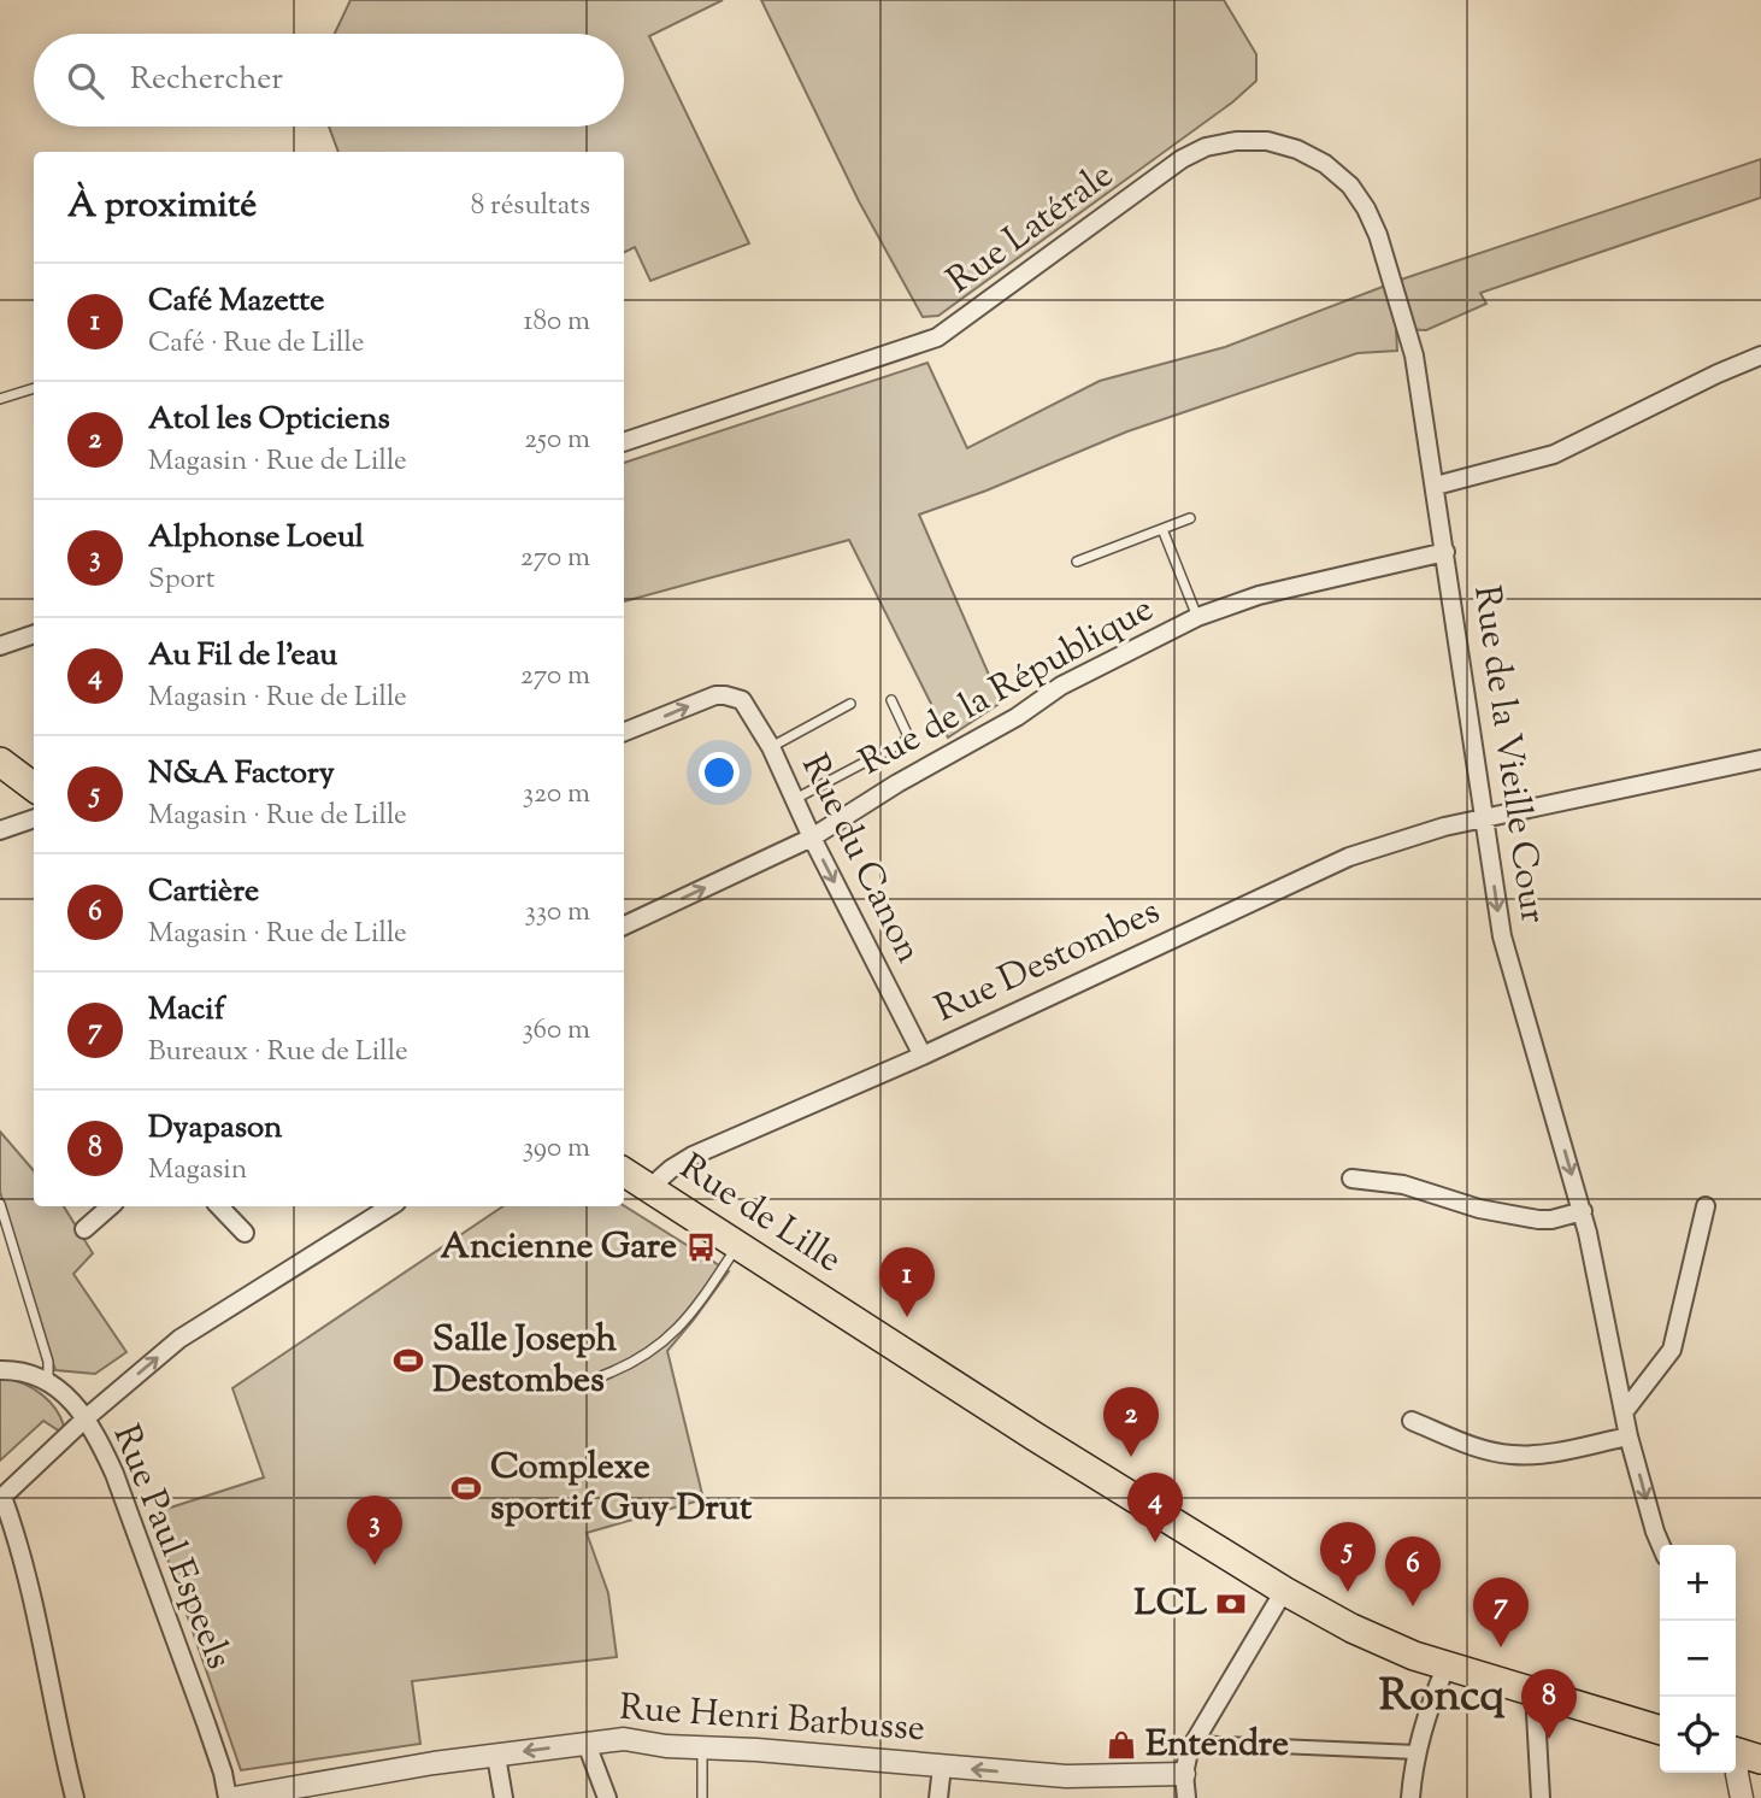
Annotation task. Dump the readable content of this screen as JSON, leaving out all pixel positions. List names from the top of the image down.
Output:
{
  "streets": {
    "main road": ["Rue de Lille"],
    "street": [
      "Rue Latérale",
      "Rue de la République",
      "Rue de la Vieille Cour",
      "Rue du Canon",
      "Rue Destombes",
      "Rue Paul Espeels",
      "Rue Henri Barbusse"
    ]
  },
  "crossings": [
    ["Rue Latérale", "Rue de la Vieille Cour"],
    ["Rue de la République", "Rue de la Vieille Cour"],
    ["Rue de la République", "Rue du Canon"],
    ["Rue de la Vieille Cour", "Rue Destombes"],
    ["Rue du Canon", "Rue Destombes"],
    ["Rue Destombes", "Rue de Lille"],
    ["Rue Paul Espeels", "Rue Henri Barbusse"]
  ],
  "one_way": ["Rue de la Vieille Cour", "Rue du Canon"],
  "districts": ["Roncq"],
  "places": {
    "bus stop": ["Ancienne Gare"],
    "sports": ["Salle Joseph Destombes", "Complexe sportif Guy Drut"],
    "bank": ["LCL"],
    "shop": ["Entendre"]
  },
  "page": {
    "search": "Rechercher",
    "heading": ["À proximité", "8 résultats"],
    "list": [
      {
        "mark": "1",
        "name": "Café Mazette",
        "note": "Café · Rue de Lille",
        "value": "180 m"
      },
      {
        "mark": "2",
        "name": "Atol les Opticiens",
        "note": "Magasin · Rue de Lille",
        "value": "250 m"
      },
      {
        "mark": "3",
        "name": "Alphonse Loeul",
        "note": "Sport",
        "value": "270 m"
      },
      {
        "mark": "4",
        "name": "Au Fil de l'eau",
        "note": "Magasin · Rue de Lille",
        "value": "270 m"
      },
      {
        "mark": "5",
        "name": "N&A Factory",
        "note": "Magasin · Rue de Lille",
        "value": "320 m"
      },
      {
        "mark": "6",
        "name": "Cartière",
        "note": "Magasin · Rue de Lille",
        "value": "330 m"
      },
      {
        "mark": "7",
        "name": "Macif",
        "note": "Bureaux · Rue de Lille",
        "value": "360 m"
      },
      {
        "mark": "8",
        "name": "Dyapason",
        "note": "Magasin",
        "value": "390 m"
      }
    ],
    "pins": [
      "1",
      "2",
      "4",
      "3",
      "5",
      "6",
      "7",
      "8"
    ],
    "map_buttons": ["+", "−"]
  }
}
